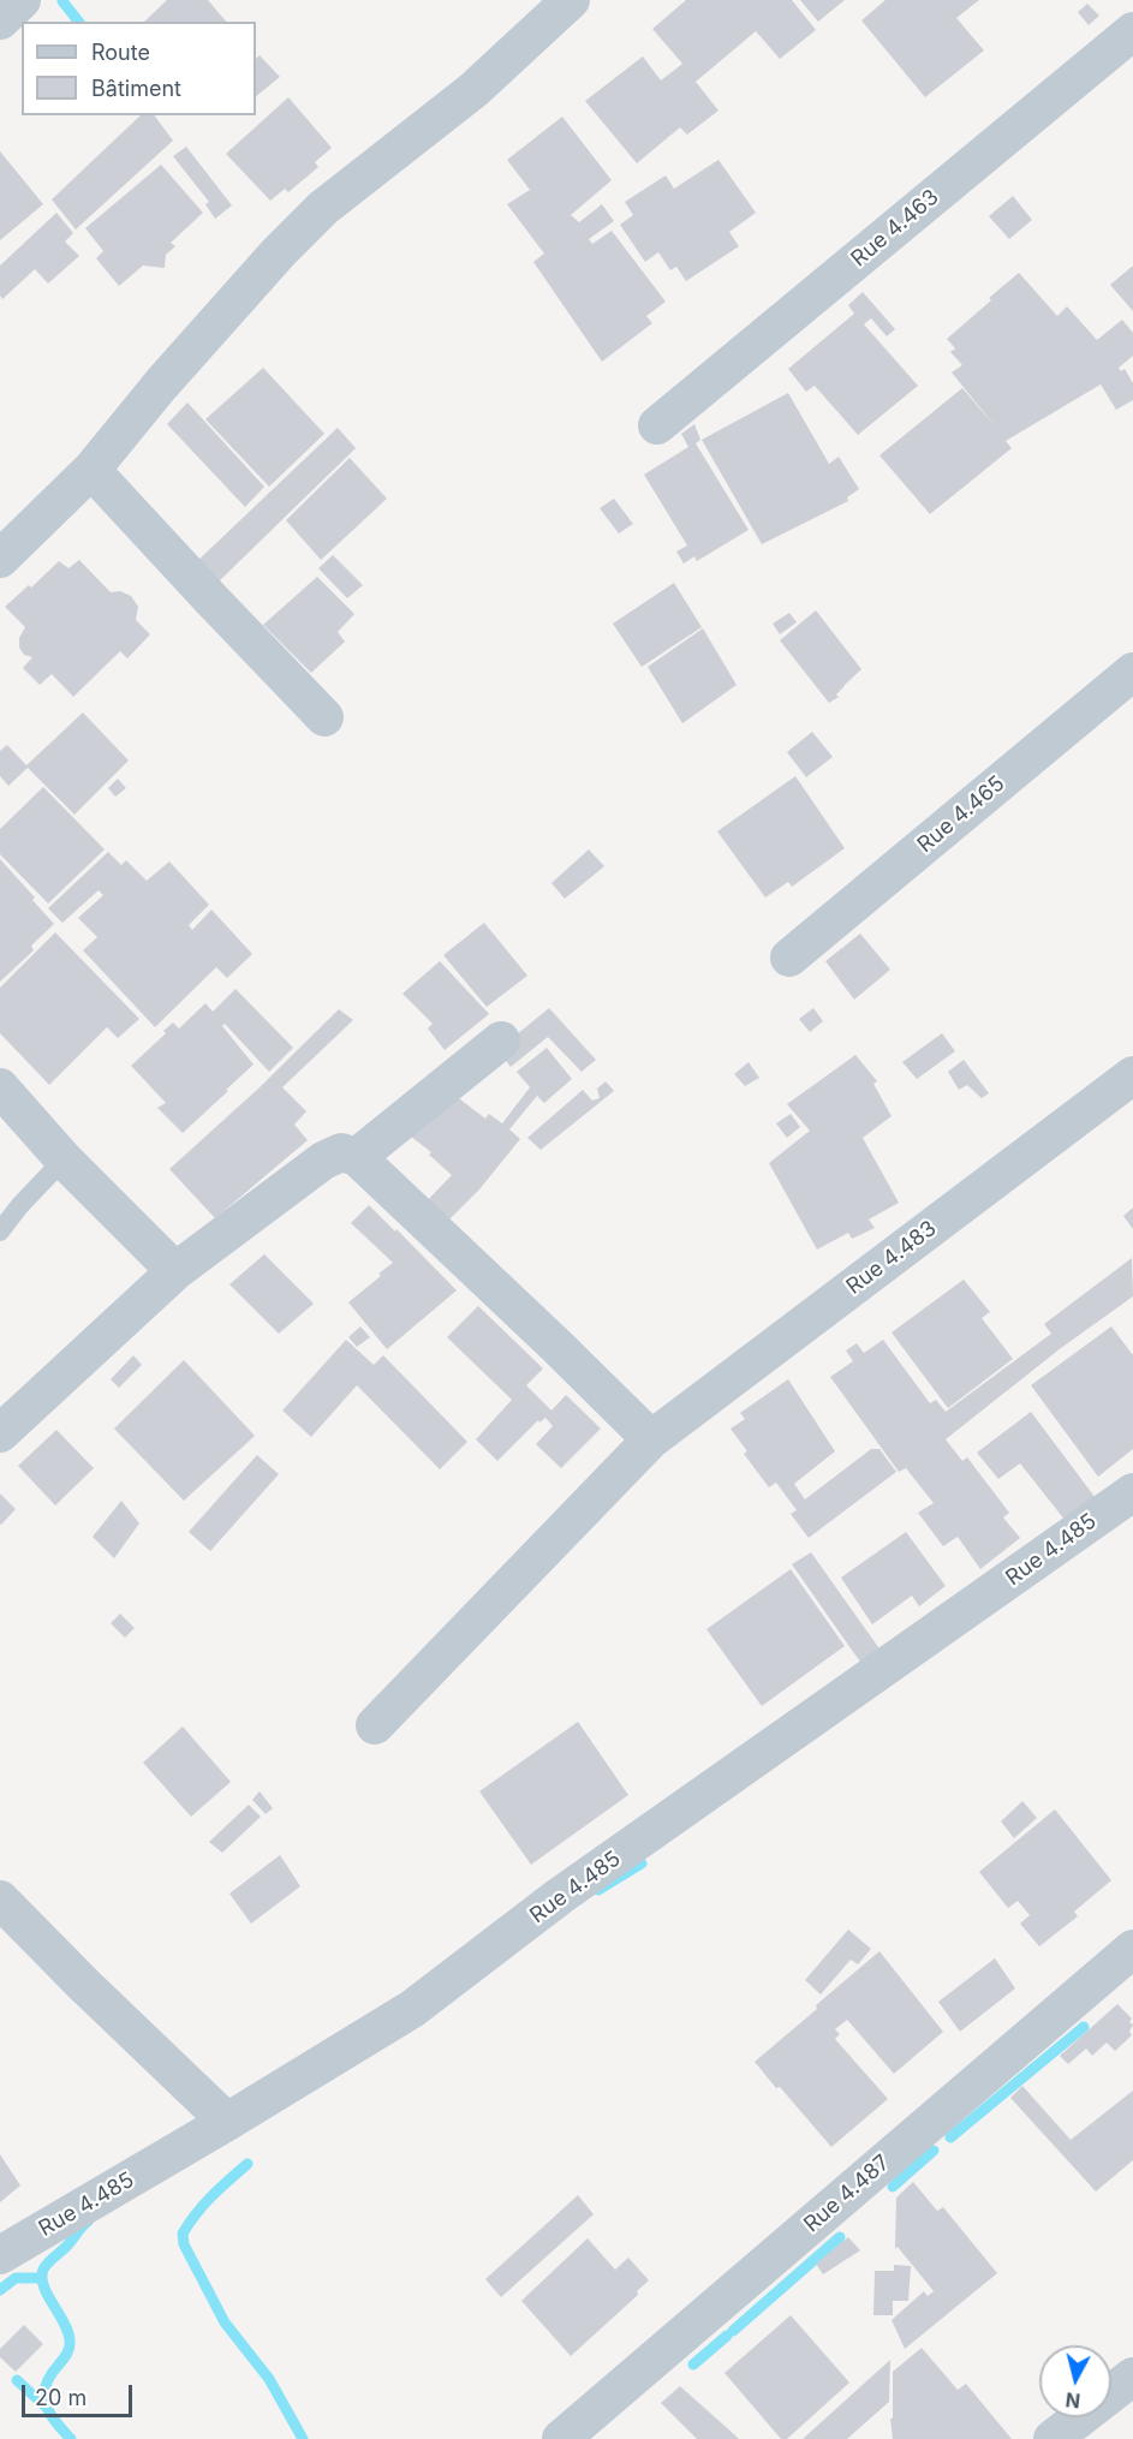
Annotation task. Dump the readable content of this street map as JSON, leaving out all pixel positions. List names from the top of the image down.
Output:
{
  "streets": {
    "street": [
      "Rue 4.463",
      "Rue 4.465",
      "Rue 4.483",
      "Rue 4.485",
      "Rue 4.487"
    ]
  },
  "legend": ["Route", "Bâtiment"],
  "scale_bar": "20 m",
  "north": "bottom"
}
